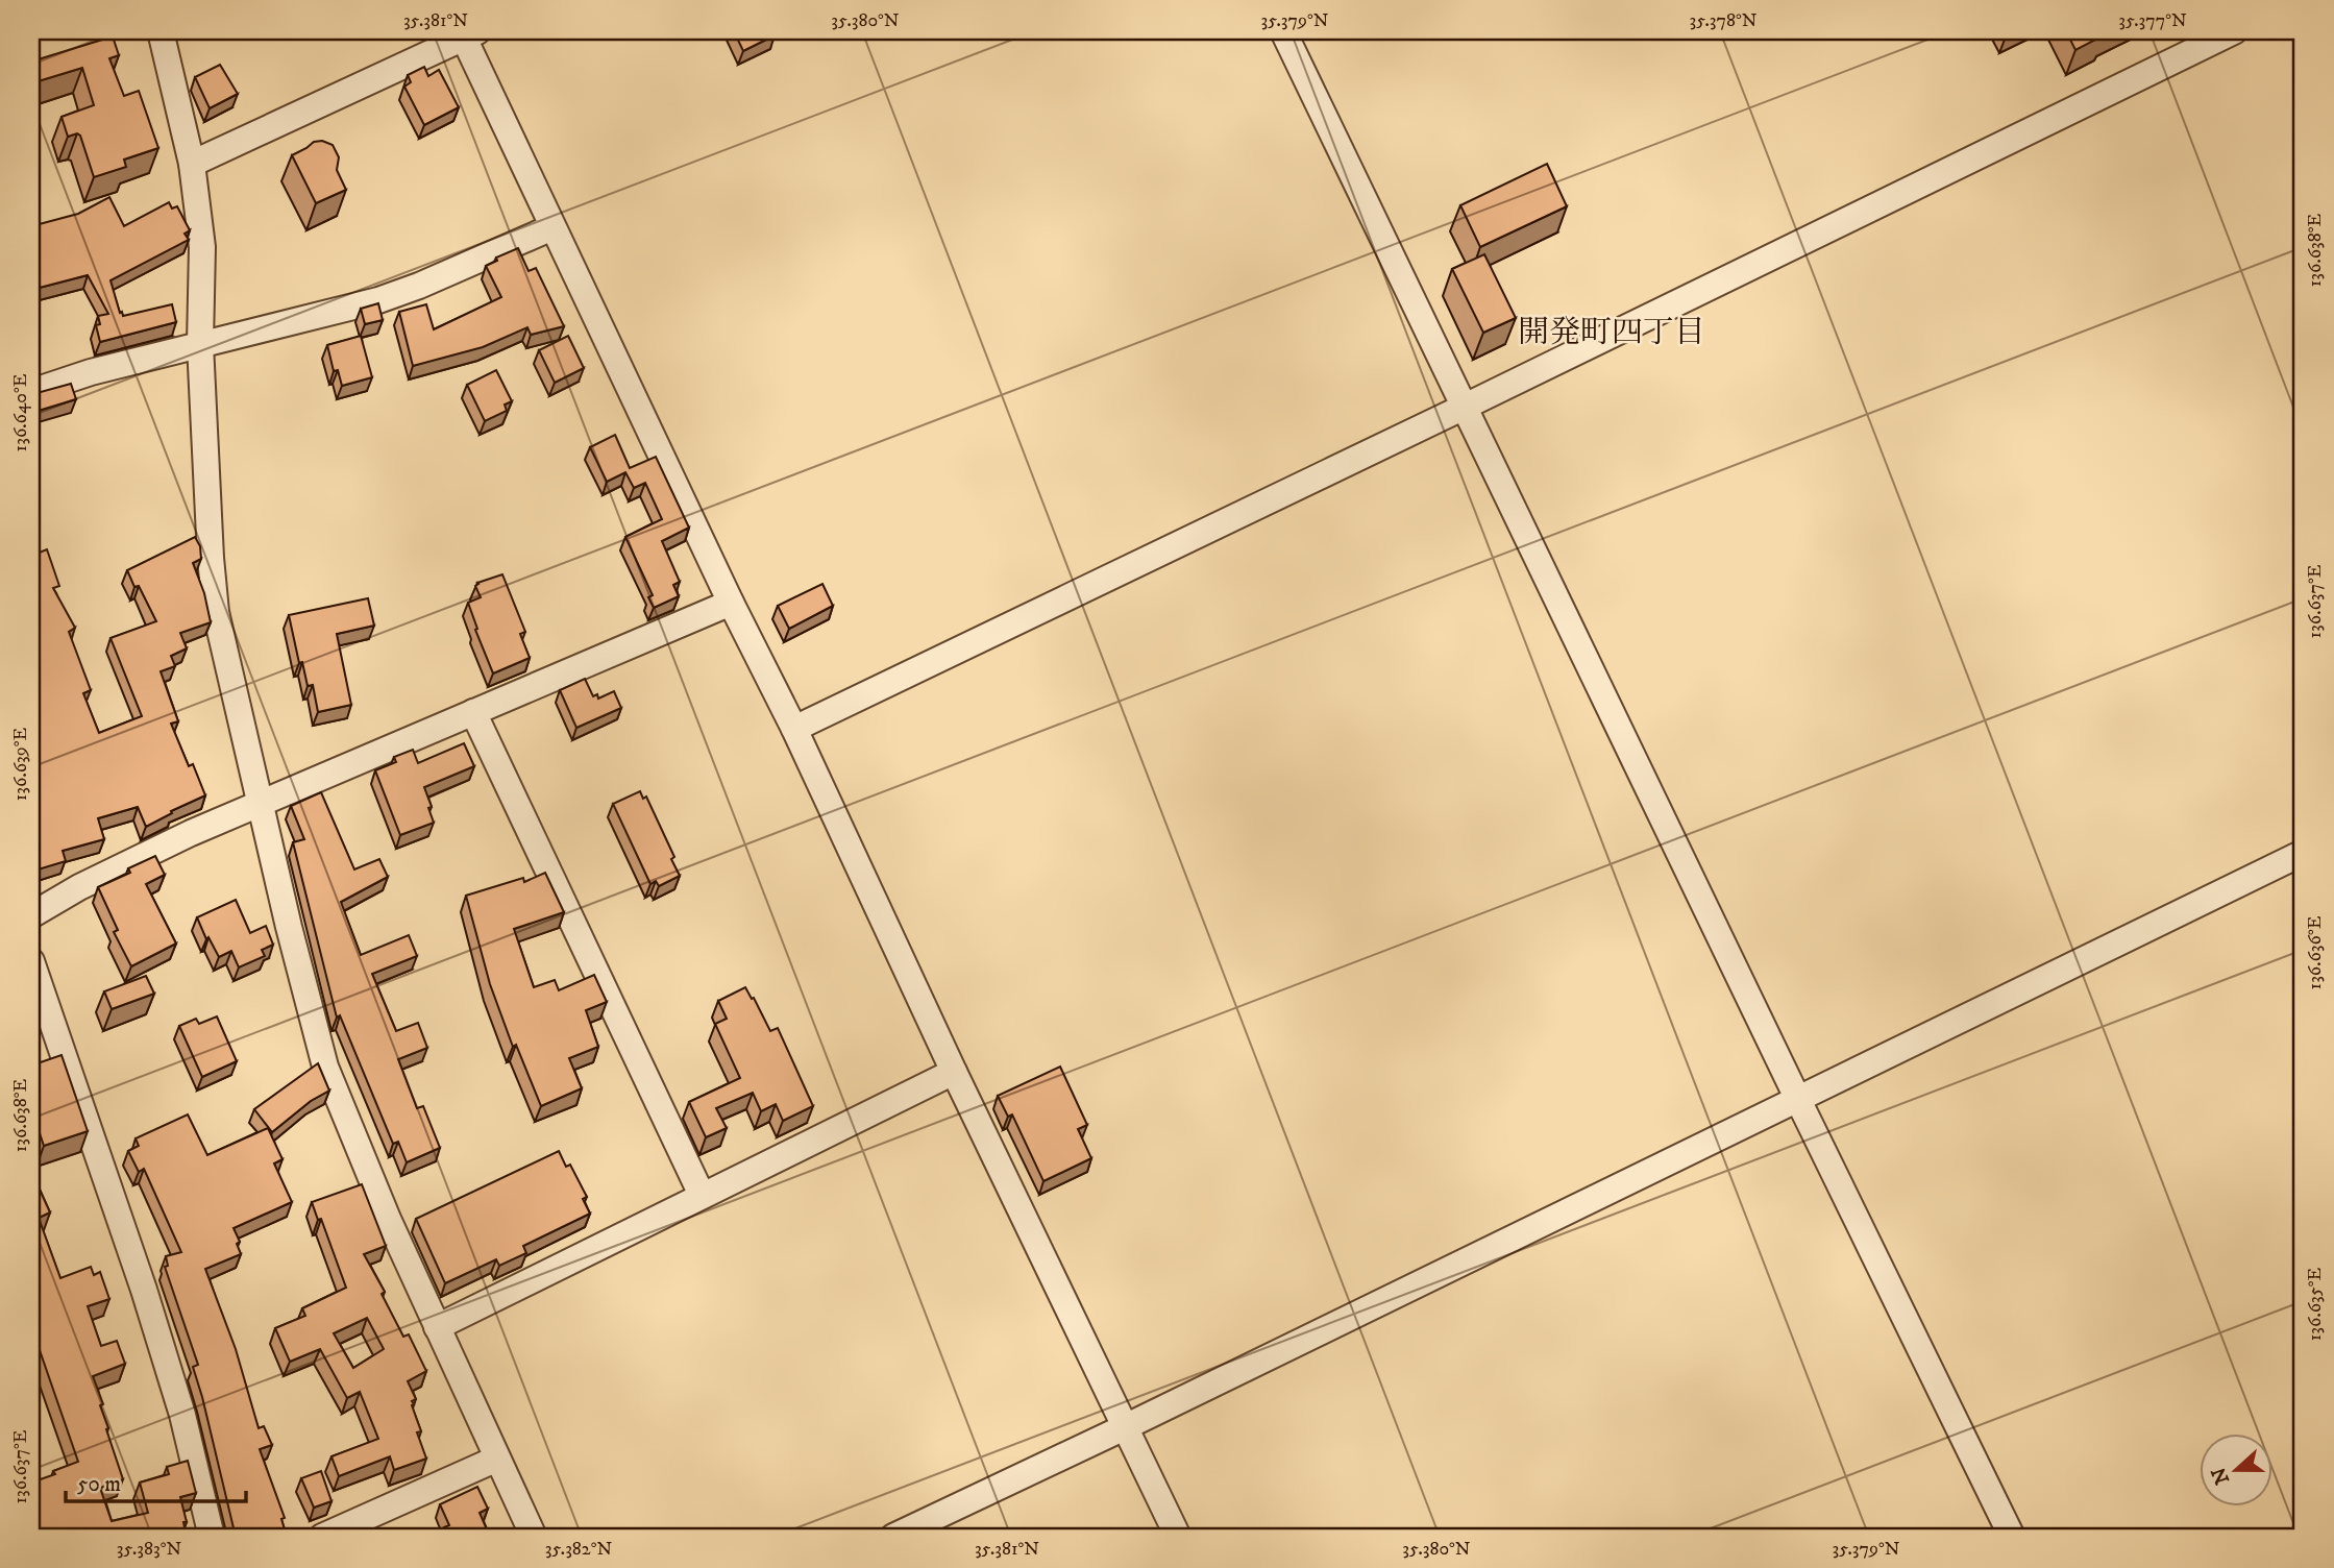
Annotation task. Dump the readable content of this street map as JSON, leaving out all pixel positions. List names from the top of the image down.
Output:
{
  "districts": ["開発町四丁目"],
  "scale_bar": "50 m",
  "north": "left",
  "coordinates": [
    "35.381°N",
    "35.380°N",
    "35.379°N",
    "35.378°N",
    "35.377°N",
    "136.638°E",
    "136.640°E",
    "136.637°E",
    "136.639°E",
    "136.636°E",
    "136.635°E",
    "35.383°N",
    "35.382°N"
  ]
}
